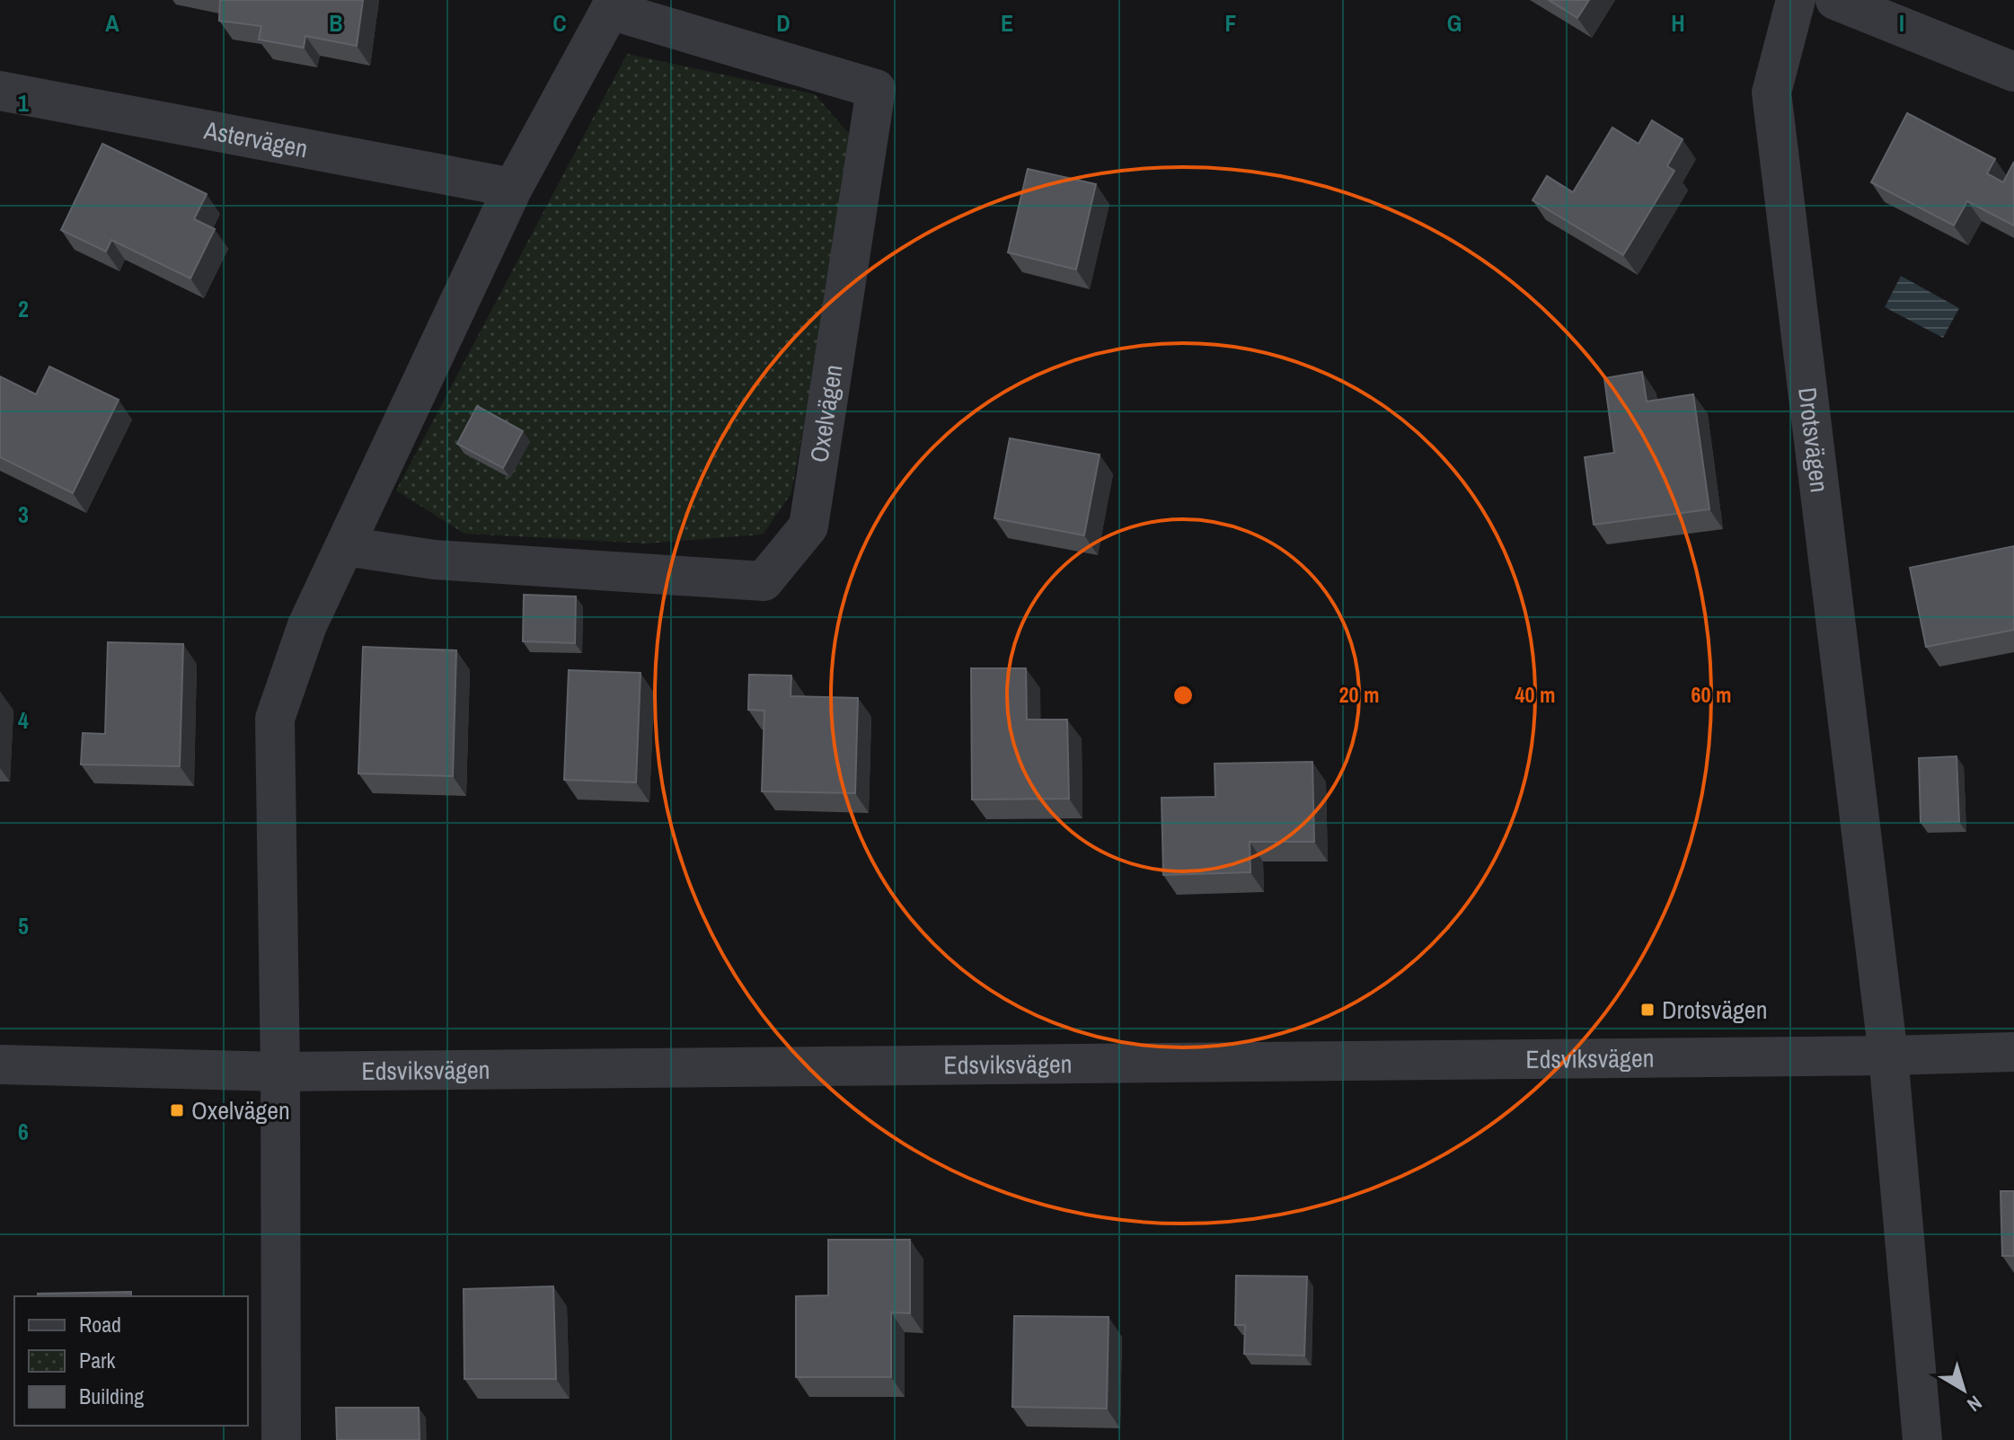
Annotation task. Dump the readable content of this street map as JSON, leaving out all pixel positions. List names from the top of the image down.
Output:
{
  "streets": {
    "street": [
      "Astervägen",
      "Oxelvägen",
      "Drotsvägen",
      "Edsviksvägen"
    ]
  },
  "crossings": [
    ["Astervägen", "Oxelvägen"],
    ["Oxelvägen", "Edsviksvägen"],
    ["Drotsvägen", "Edsviksvägen"]
  ],
  "places": {
    "transit": ["Drotsvägen", "Oxelvägen"]
  },
  "legend": ["Road", "Park", "Building"],
  "north": "bottom right",
  "grid": {
    "columns": [
      "A",
      "B",
      "C",
      "D",
      "E",
      "F",
      "G",
      "H",
      "I"
    ],
    "rows": [
      "1",
      "2",
      "3",
      "4",
      "5",
      "6"
    ]
  },
  "rings": ["20 m", "40 m", "60 m"]
}
